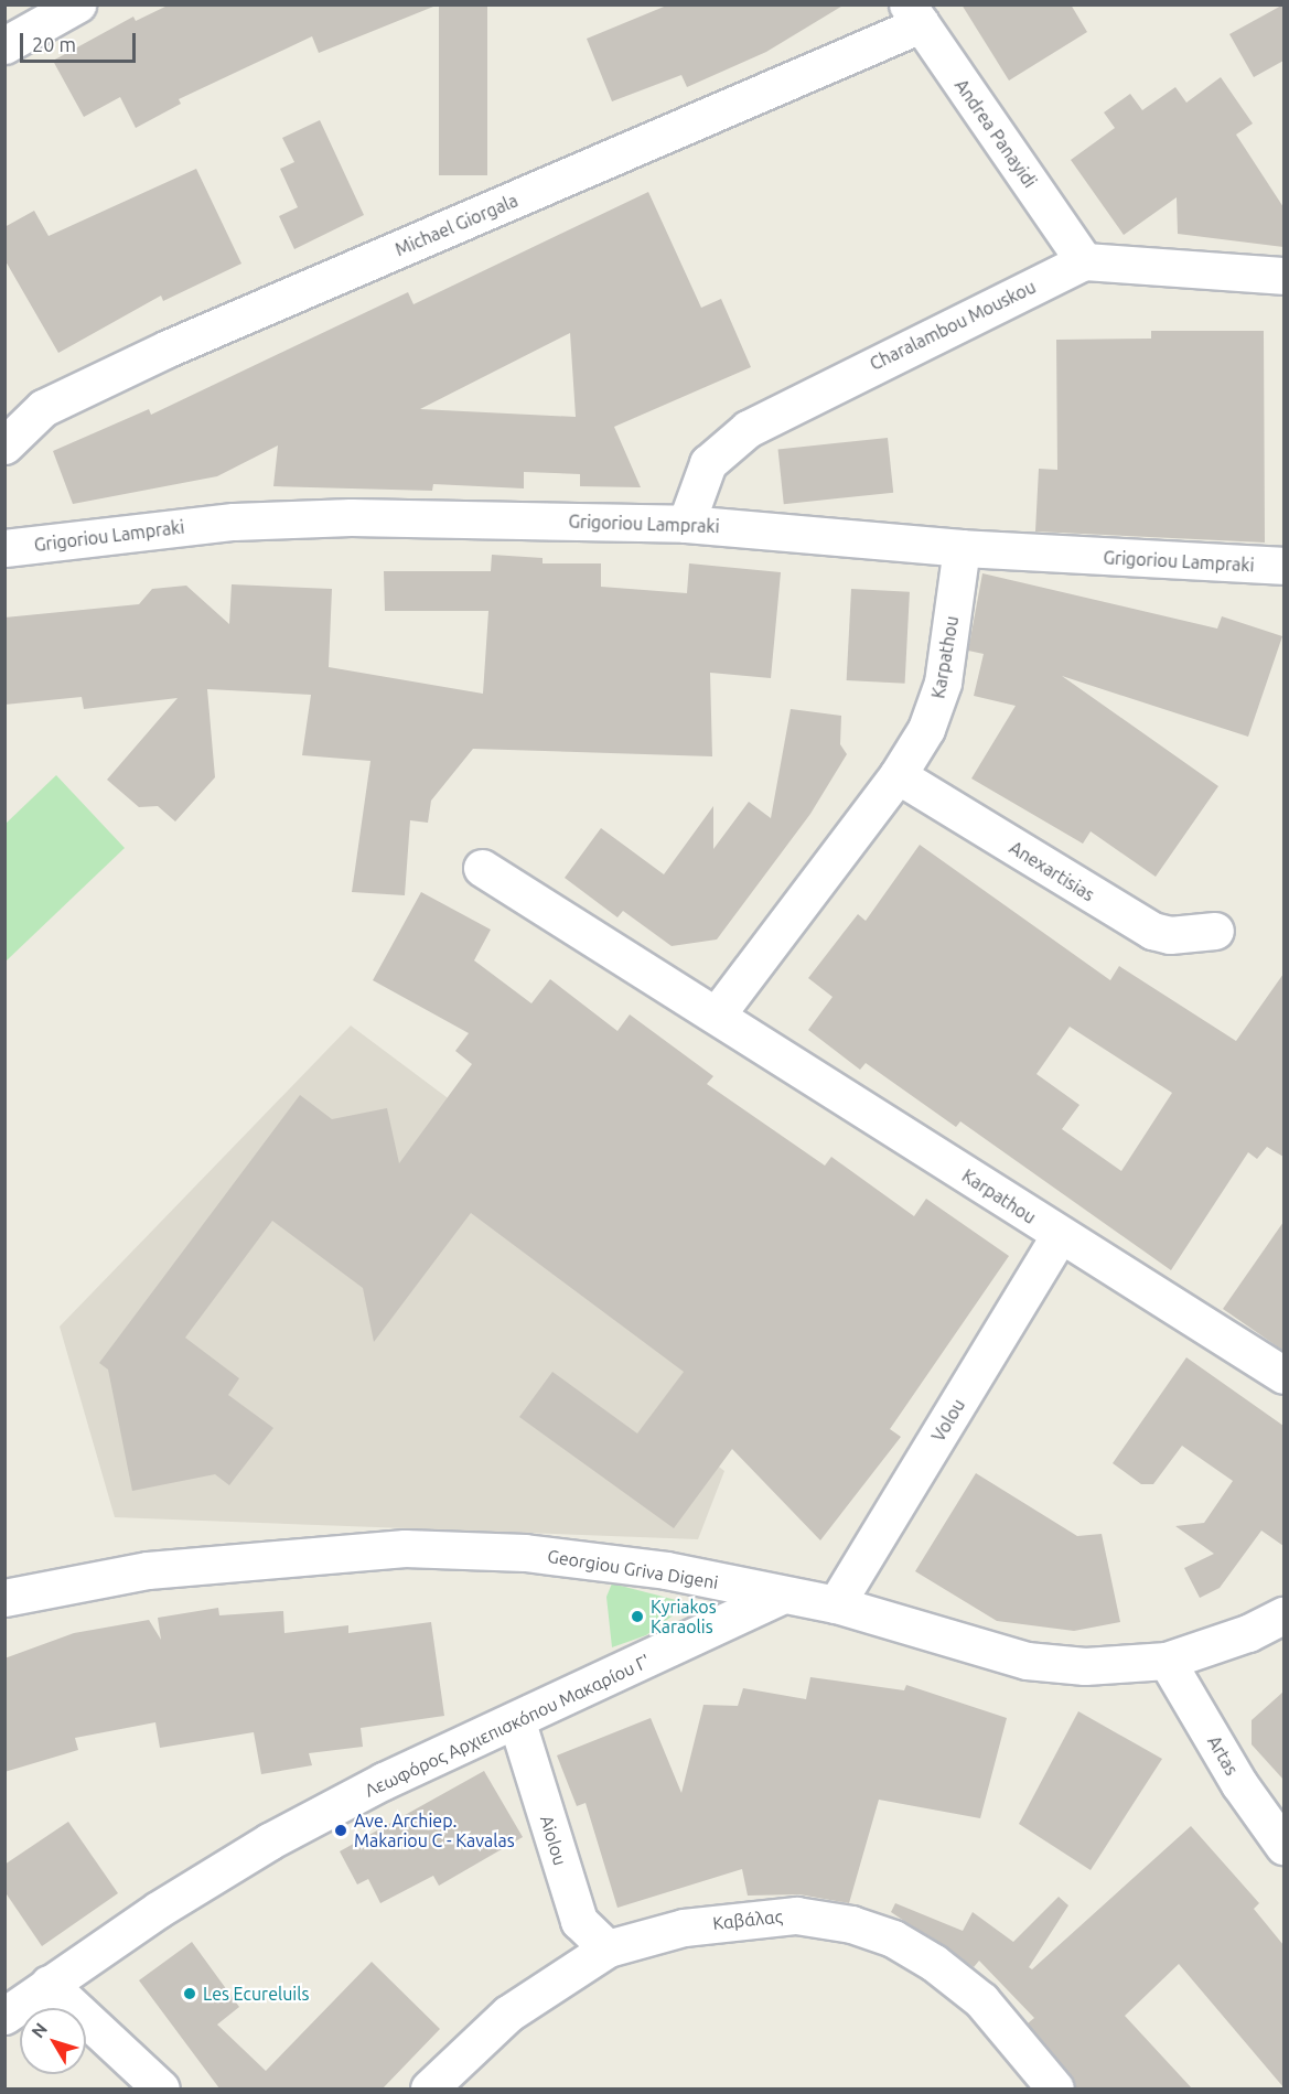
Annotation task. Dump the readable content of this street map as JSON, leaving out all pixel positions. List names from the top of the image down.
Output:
{
  "streets": {
    "street": [
      "Andrea Panayidi",
      "Michael Giorgala",
      "Charalambou Mouskou",
      "Grigoriou Lampraki",
      "Karpathou",
      "Anexartisias",
      "Volou",
      "Georgiou Griva Digeni",
      "Λεωφόρος Αρχιεπισκόπου Μακαρίου Γ'",
      "Artas",
      "Aiolou",
      "Καβάλας"
    ]
  },
  "crossings": [
    ["Andrea Panayidi", "Michael Giorgala"],
    ["Andrea Panayidi", "Charalambou Mouskou"],
    ["Charalambou Mouskou", "Grigoriou Lampraki"],
    ["Grigoriou Lampraki", "Karpathou"],
    ["Karpathou", "Anexartisias"],
    ["Karpathou", "Volou"],
    ["Volou", "Georgiou Griva Digeni"],
    ["Georgiou Griva Digeni", "Λεωφόρος Αρχιεπισκόπου Μακαρίου Γ'"],
    ["Georgiou Griva Digeni", "Artas"],
    ["Λεωφόρος Αρχιεπισκόπου Μακαρίου Γ'", "Aiolou"],
    ["Aiolou", "Καβάλας"]
  ],
  "places": ["Kyriakos Karaolis", "Ave. Archiep. Makariou C - Kavalas", "Les Ecureluils"],
  "scale_bar": "20 m",
  "north": "top left"
}
